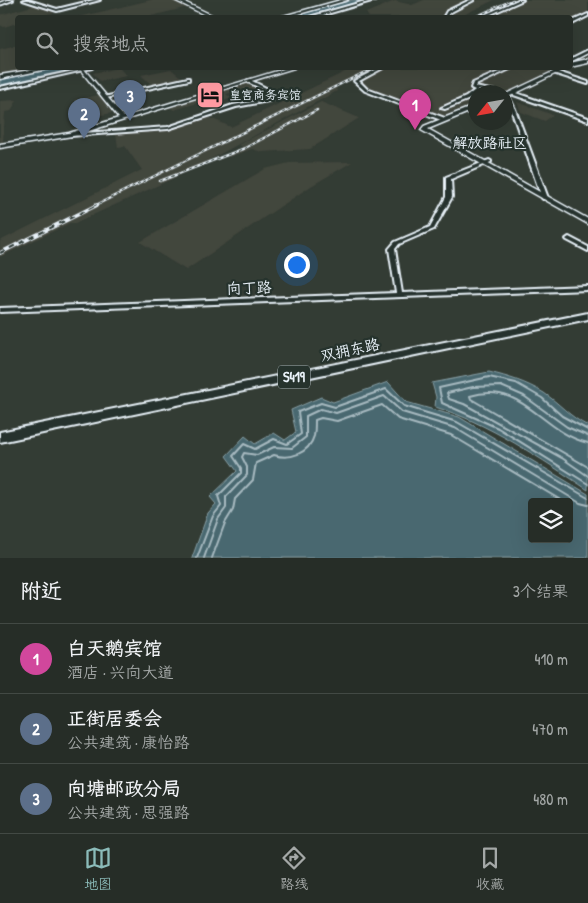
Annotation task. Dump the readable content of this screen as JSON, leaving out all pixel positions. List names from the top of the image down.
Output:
{
  "streets": {
    "main road": ["双拥东路", "S419"],
    "street": ["向丁路"]
  },
  "districts": ["解放路社区"],
  "places": {
    "hotel": ["皇宫商务宾馆"]
  },
  "north": "bottom left",
  "page": {
    "search": "搜索地点",
    "pins": ["3", "1", "2"],
    "heading": ["附近", "3个结果"],
    "list": [
      {
        "mark": "1",
        "name": "白天鹅宾馆",
        "note": "酒店 · 兴向大道",
        "value": "410 m"
      },
      {
        "mark": "2",
        "name": "正街居委会",
        "note": "公共建筑 · 康怡路",
        "value": "470 m"
      },
      {
        "mark": "3",
        "name": "向塘邮政分局",
        "note": "公共建筑 · 思强路",
        "value": "480 m"
      }
    ],
    "nav": ["地图", "路线", "收藏"]
  }
}
